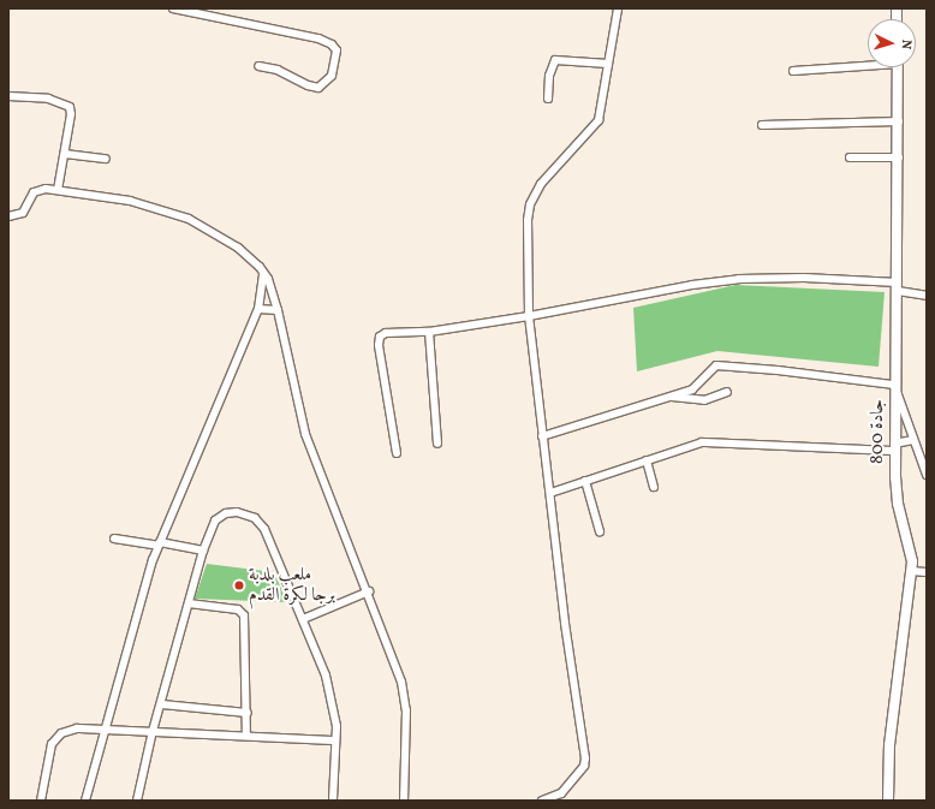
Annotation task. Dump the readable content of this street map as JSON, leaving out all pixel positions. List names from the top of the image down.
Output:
{
  "streets": {
    "main road": ["جادة 800"]
  },
  "places": ["ملعب بلدبة برجا لكرة القدم"],
  "north": "right"
}
